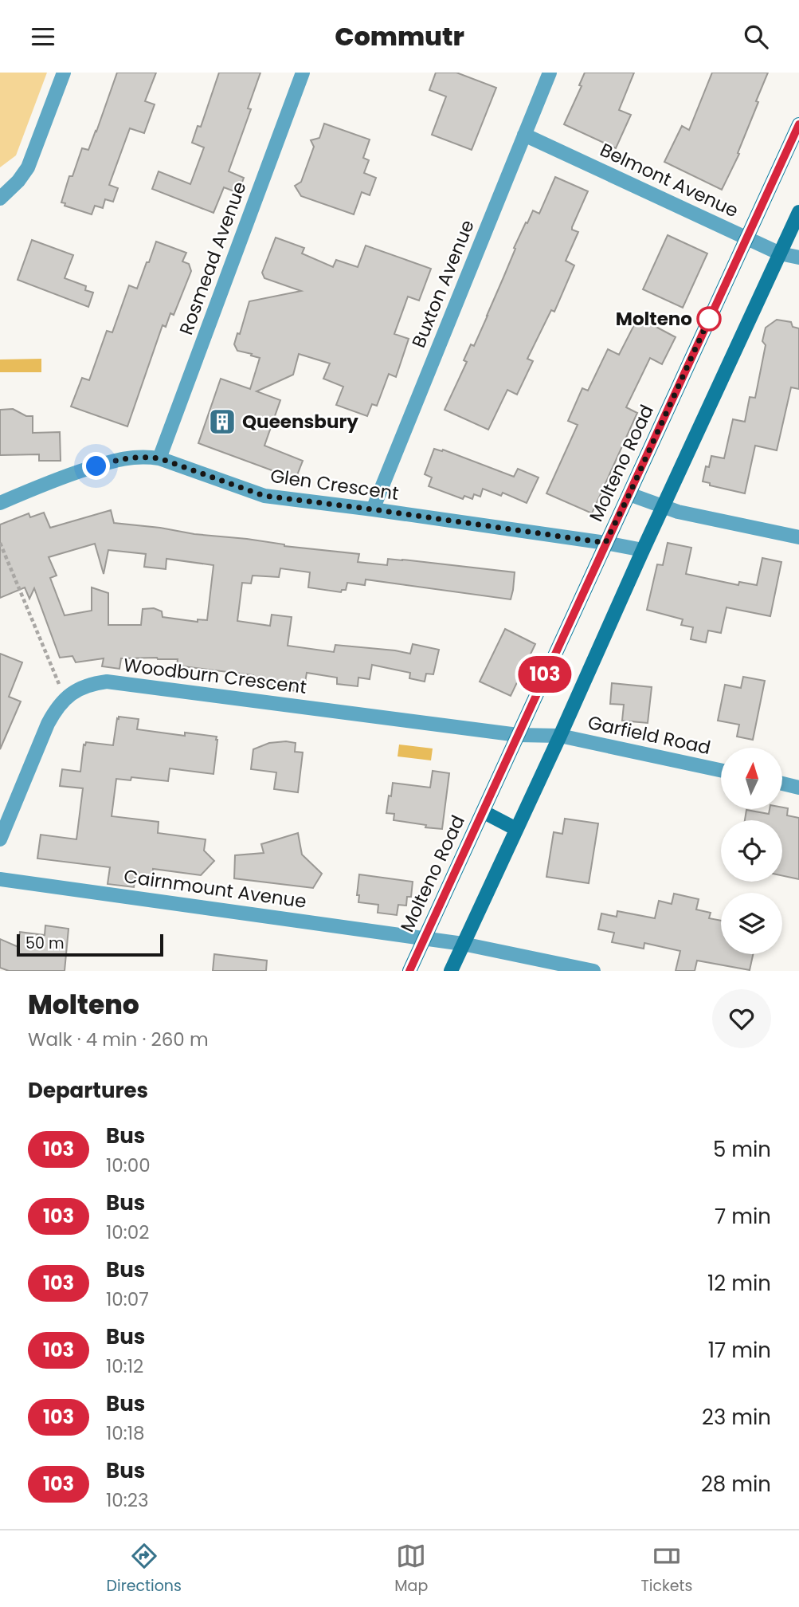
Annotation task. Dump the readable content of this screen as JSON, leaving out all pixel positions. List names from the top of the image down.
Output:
{
  "streets": {
    "street": [
      "Belmont Avenue",
      "Rosmead Avenue",
      "Buxton Avenue",
      "Molteno Road",
      "Glen Crescent",
      "Woodburn Crescent",
      "Garfield Road",
      "Cairnmount Avenue"
    ]
  },
  "crossings": [
    ["Belmont Avenue", "Buxton Avenue"],
    ["Belmont Avenue", "Molteno Road"],
    ["Rosmead Avenue", "Glen Crescent"],
    ["Buxton Avenue", "Glen Crescent"],
    ["Molteno Road", "Glen Crescent"],
    ["Molteno Road", "Woodburn Crescent"],
    ["Molteno Road", "Cairnmount Avenue"],
    ["Woodburn Crescent", "Garfield Road"]
  ],
  "places": {
    "other": ["Molteno"],
    "building": ["Queensbury"]
  },
  "lines": ["bus line 103"],
  "scale_bar": "50 m",
  "north": "top",
  "page": {
    "header": "Commutr",
    "on_map": "103",
    "scale": "50 m",
    "heading": [
      ["Molteno", "Walk · 4 min · 260 m"],
      "Departures"
    ],
    "list": [
      {
        "mark": "103",
        "name": "Bus",
        "note": "10:00",
        "value": "5 min"
      },
      {
        "mark": "103",
        "name": "Bus",
        "note": "10:02",
        "value": "7 min"
      },
      {
        "mark": "103",
        "name": "Bus",
        "note": "10:07",
        "value": "12 min"
      },
      {
        "mark": "103",
        "name": "Bus",
        "note": "10:12",
        "value": "17 min"
      },
      {
        "mark": "103",
        "name": "Bus",
        "note": "10:18",
        "value": "23 min"
      },
      {
        "mark": "103",
        "name": "Bus",
        "note": "10:23",
        "value": "28 min"
      }
    ],
    "tabs": ["Directions", "Map", "Tickets"]
  }
}
